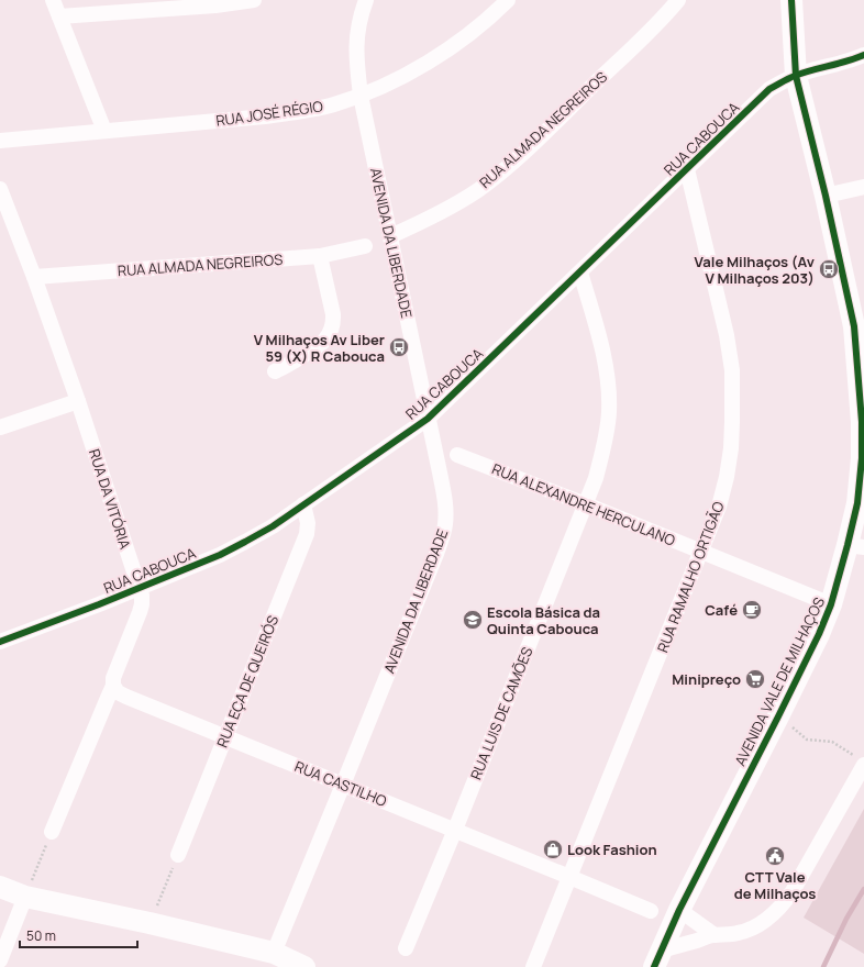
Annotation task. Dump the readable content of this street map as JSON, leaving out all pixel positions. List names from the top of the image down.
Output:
{
  "streets": {
    "street": [
      "RUA JOSÉ RÉGIO",
      "RUA ALMADA NEGREIROS",
      "RUA CABOUCA",
      "AVENIDA DA LIBERDADE",
      "RUA DA VITÓRIA",
      "RUA ALEXANDRE HERCULANO",
      "RUA RAMALHO ORTIGÃO",
      "RUA EÇA DE QUEIRÓS",
      "AVENIDA VALE DE MILHAÇOS",
      "RUA LUIS DE CAMÕES",
      "RUA CASTILHO"
    ]
  },
  "crossings": [
    ["RUA JOSÉ RÉGIO", "AVENIDA DA LIBERDADE"],
    ["RUA ALMADA NEGREIROS", "AVENIDA DA LIBERDADE"],
    ["RUA ALMADA NEGREIROS", "RUA DA VITÓRIA"],
    ["RUA CABOUCA", "AVENIDA DA LIBERDADE"],
    ["RUA CABOUCA", "RUA DA VITÓRIA"],
    ["RUA CABOUCA", "RUA RAMALHO ORTIGÃO"],
    ["RUA CABOUCA", "RUA EÇA DE QUEIRÓS"],
    ["RUA CABOUCA", "AVENIDA VALE DE MILHAÇOS"],
    ["RUA CABOUCA", "RUA LUIS DE CAMÕES"],
    ["AVENIDA DA LIBERDADE", "RUA CASTILHO"],
    ["RUA DA VITÓRIA", "RUA CASTILHO"],
    ["RUA ALEXANDRE HERCULANO", "RUA RAMALHO ORTIGÃO"],
    ["RUA ALEXANDRE HERCULANO", "AVENIDA VALE DE MILHAÇOS"],
    ["RUA ALEXANDRE HERCULANO", "RUA LUIS DE CAMÕES"],
    ["RUA RAMALHO ORTIGÃO", "RUA CASTILHO"],
    ["RUA EÇA DE QUEIRÓS", "RUA CASTILHO"],
    ["RUA LUIS DE CAMÕES", "RUA CASTILHO"]
  ],
  "places": {
    "bus stop": ["Vale Milhaços (Av V Milhaços 203)", "V Milhaços Av Liber 59 (X) R Cabouca"],
    "cafe": ["Café"],
    "school or university": ["Escola Básica da Quinta Cabouca"],
    "supermarket": ["Minipreço"],
    "shop": ["Look Fashion"],
    "public building": ["CTT Vale de Milhaços"]
  },
  "scale_bar": "50 m"
}
